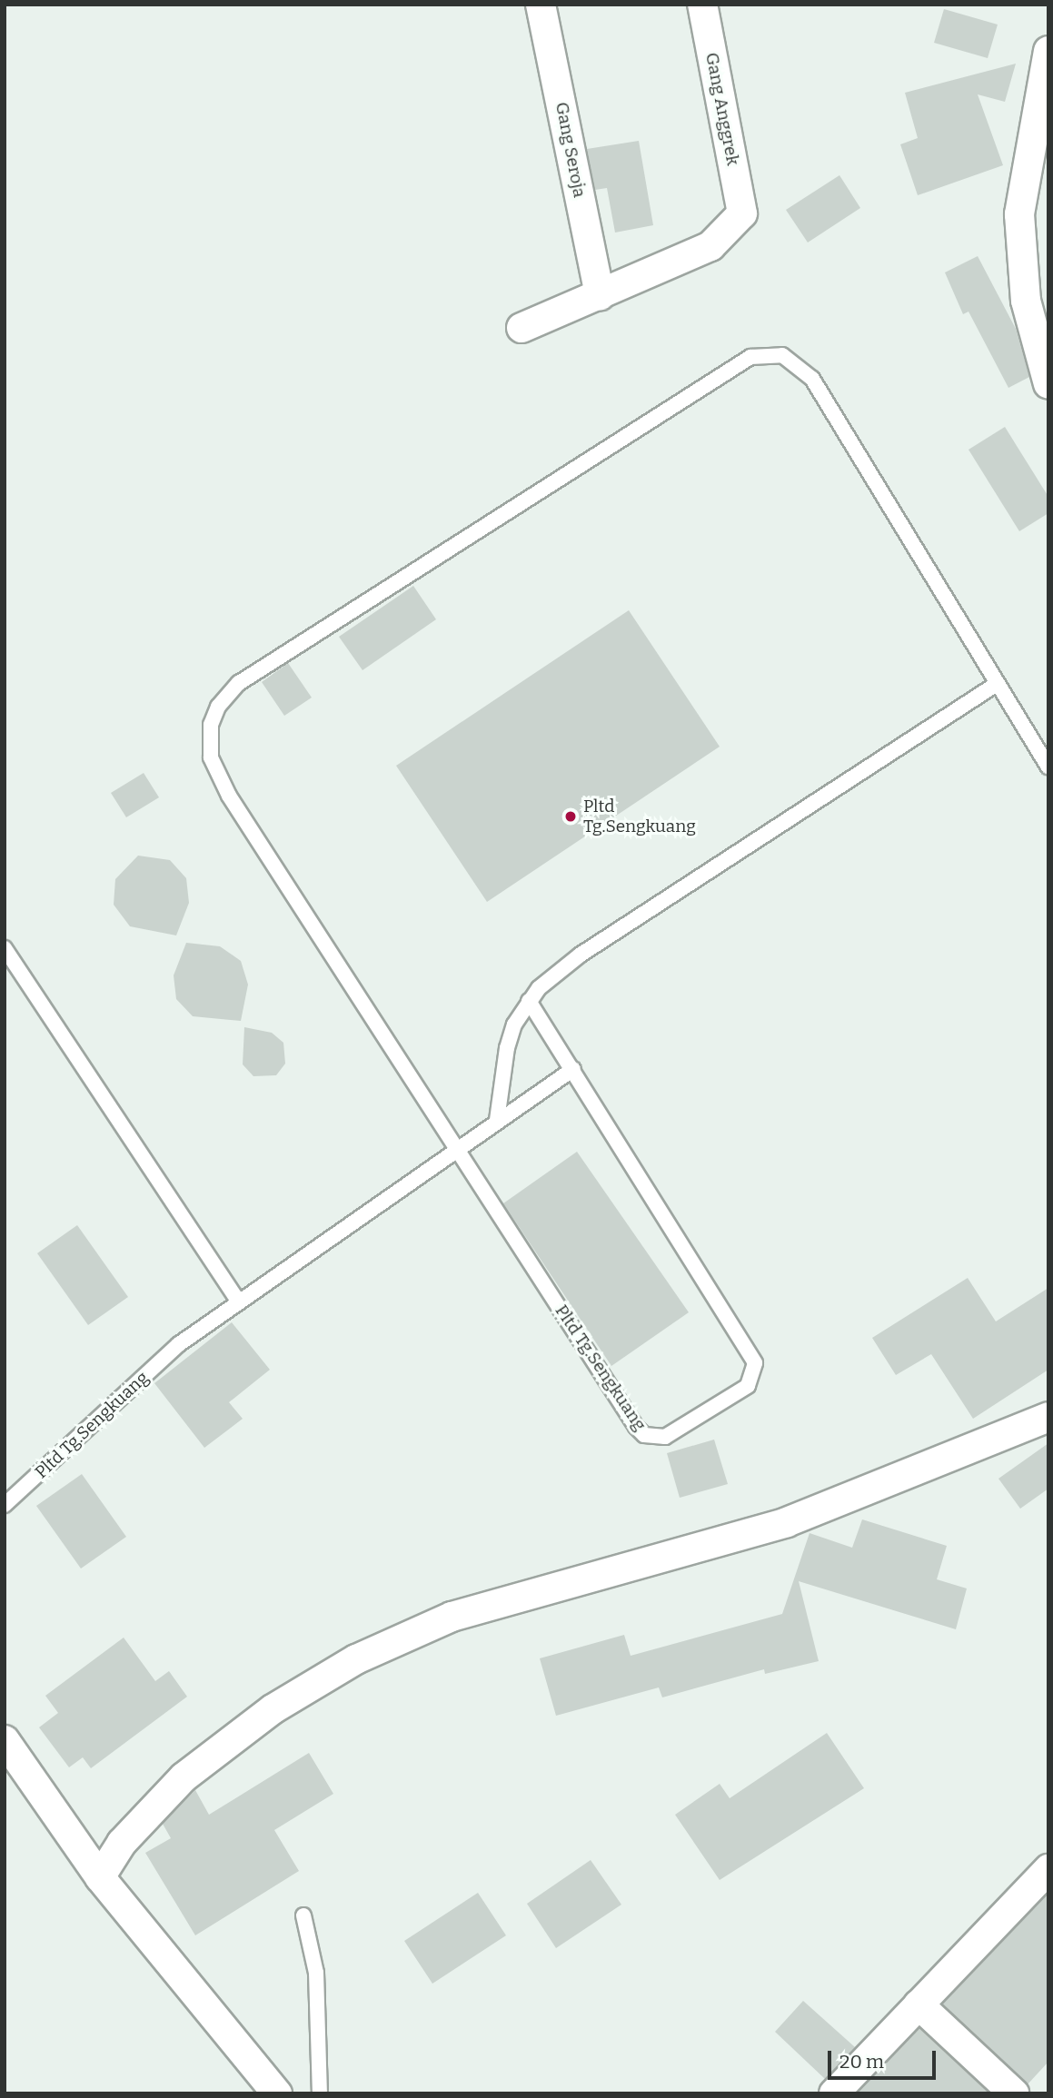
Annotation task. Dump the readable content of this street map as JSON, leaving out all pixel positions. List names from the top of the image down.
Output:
{
  "streets": {
    "street": ["Gang Anggrek", "Gang Seroja"],
    "lane": ["Pltd Tg.Sengkuang"]
  },
  "crossings": [
    ["Gang Anggrek", "Gang Seroja"]
  ],
  "places": ["Pltd Tg.Sengkuang"],
  "scale_bar": "20 m"
}
